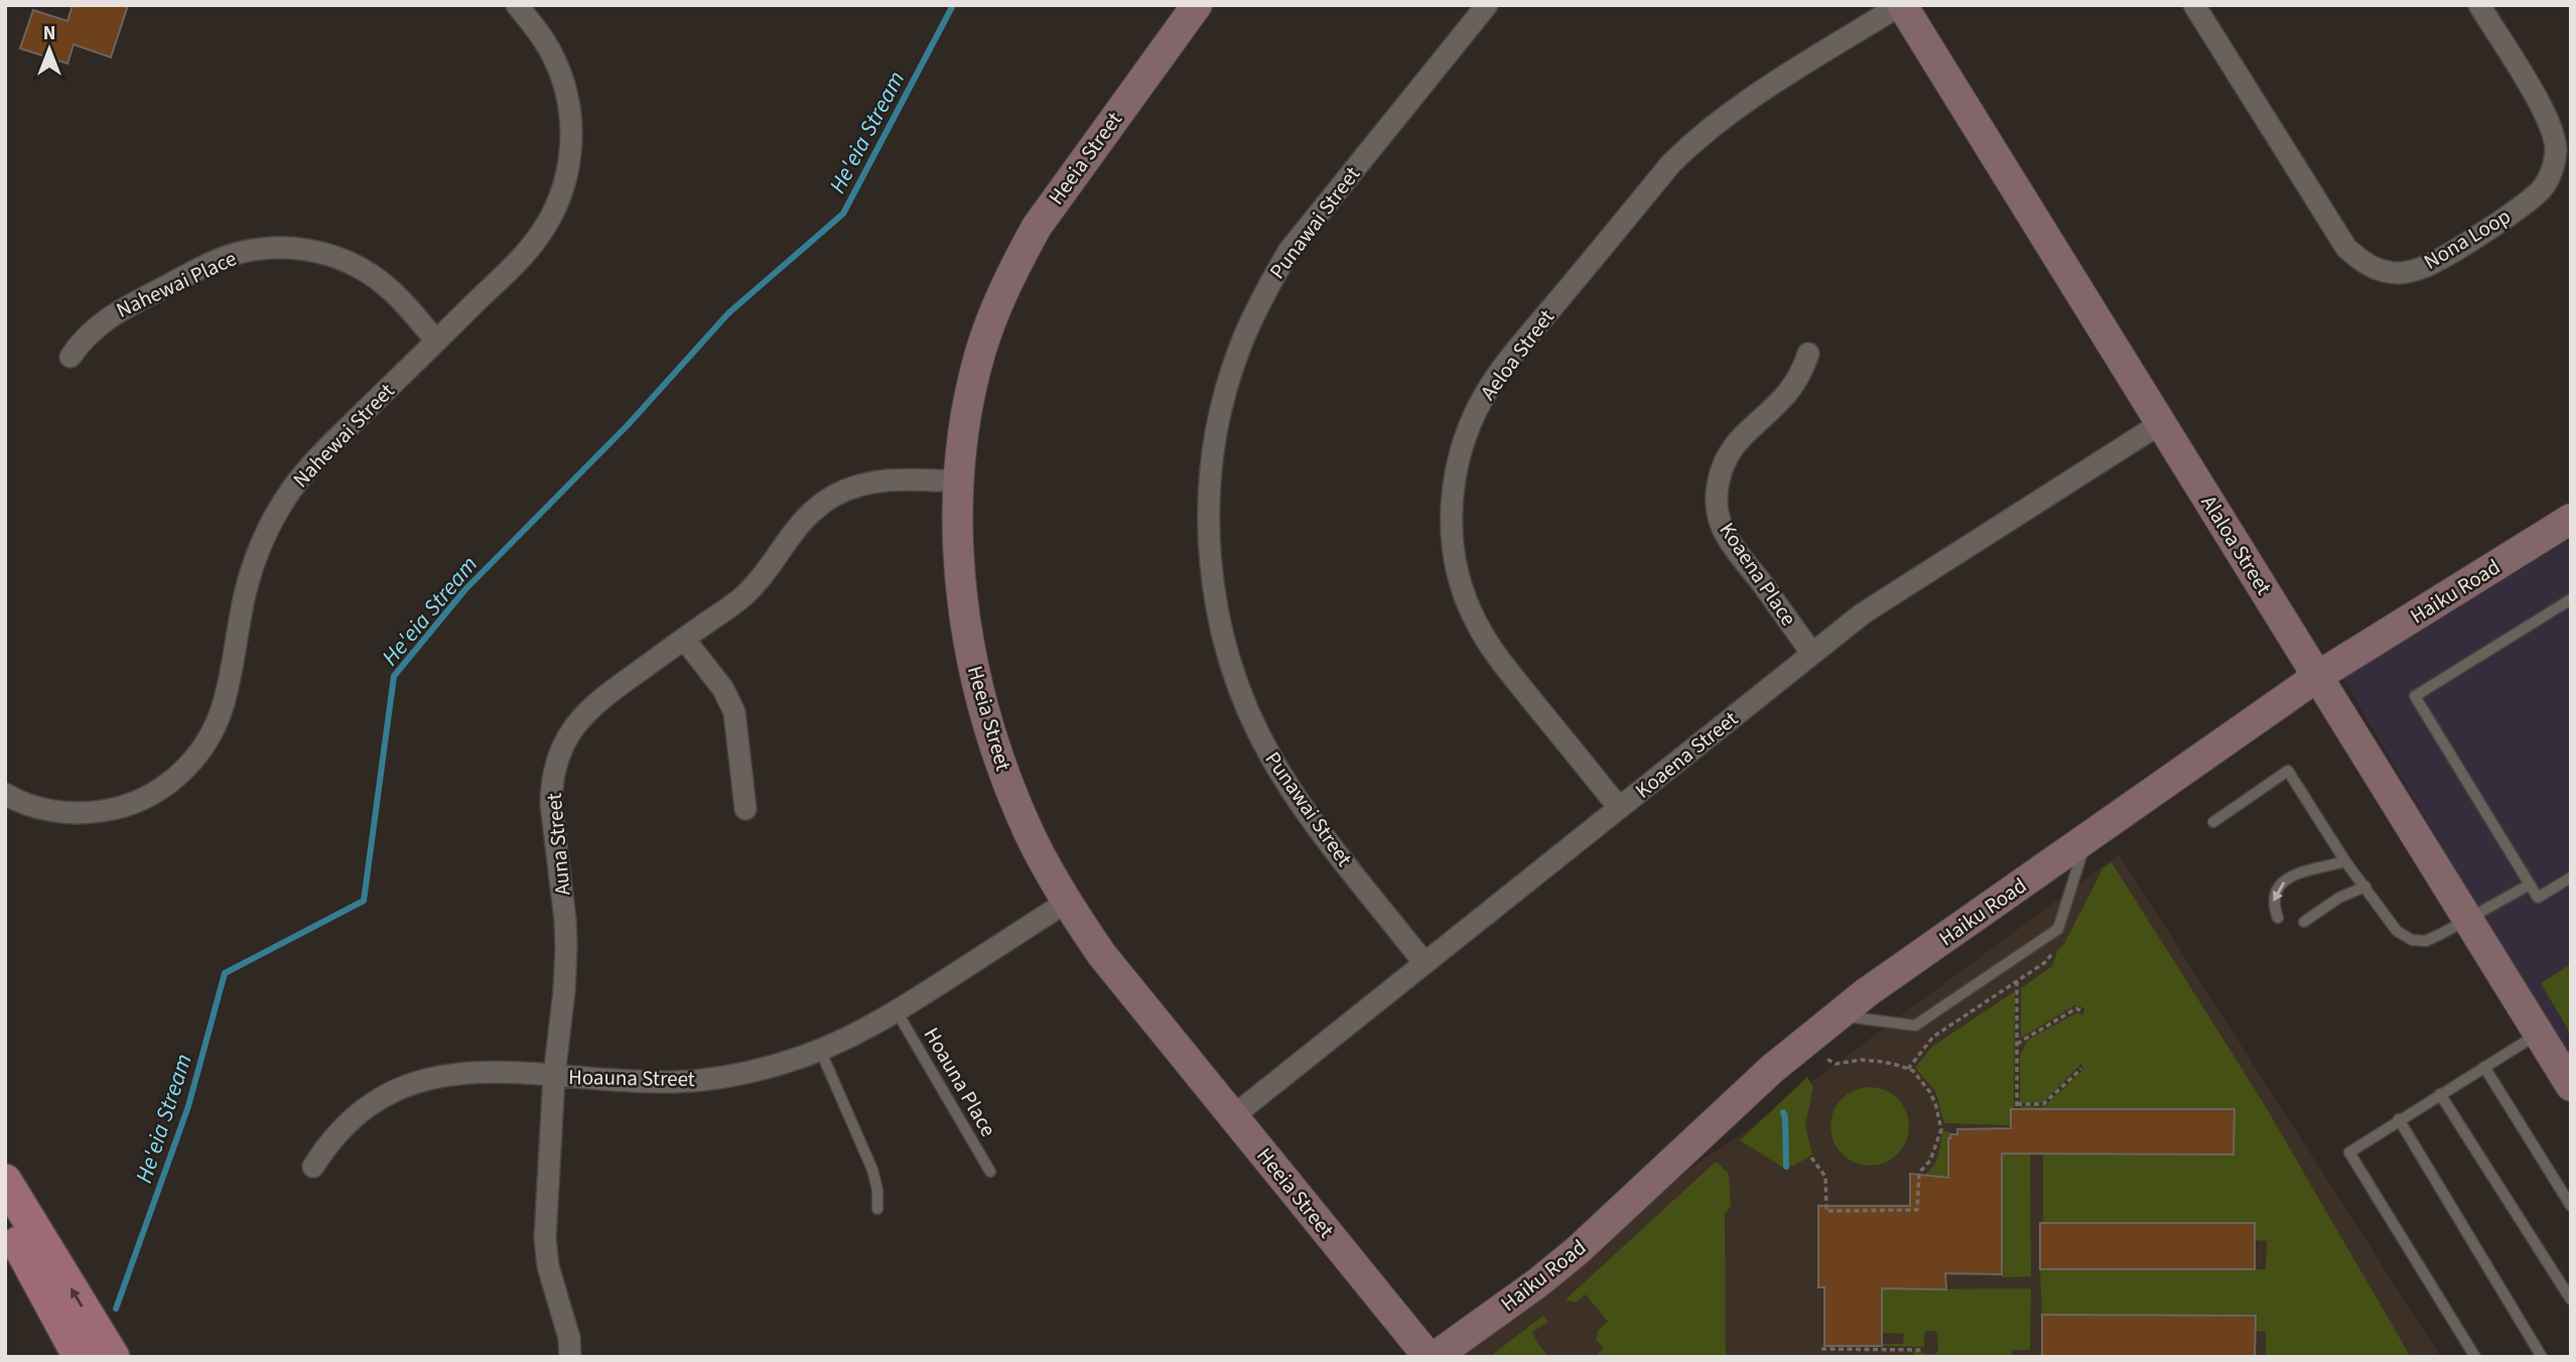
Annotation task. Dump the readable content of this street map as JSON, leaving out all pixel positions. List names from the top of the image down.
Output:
{
  "streets": {
    "street": [
      "Heeia Street",
      "Punawai Street",
      "Nona Loop",
      "Nahewai Place",
      "Aeloa Street",
      "Nahewai Street",
      "Alaloa Street",
      "Koaena Place",
      "Haiku Road",
      "Koaena Street",
      "Auna Street",
      "Hoauna Street"
    ],
    "lane": ["Hoauna Place"]
  },
  "crossings": [
    ["Heeia Street", "Koaena Street"],
    ["Heeia Street", "Auna Street"],
    ["Heeia Street", "Hoauna Street"],
    ["Punawai Street", "Koaena Street"],
    ["Nahewai Place", "Nahewai Street"],
    ["Aeloa Street", "Alaloa Street"],
    ["Aeloa Street", "Koaena Street"],
    ["Alaloa Street", "Haiku Road"],
    ["Alaloa Street", "Koaena Street"],
    ["Koaena Place", "Koaena Street"],
    ["Auna Street", "Hoauna Street"],
    ["Hoauna Street", "Hoauna Place"]
  ],
  "water": ["He'eia Stream"],
  "north": "top"
}
